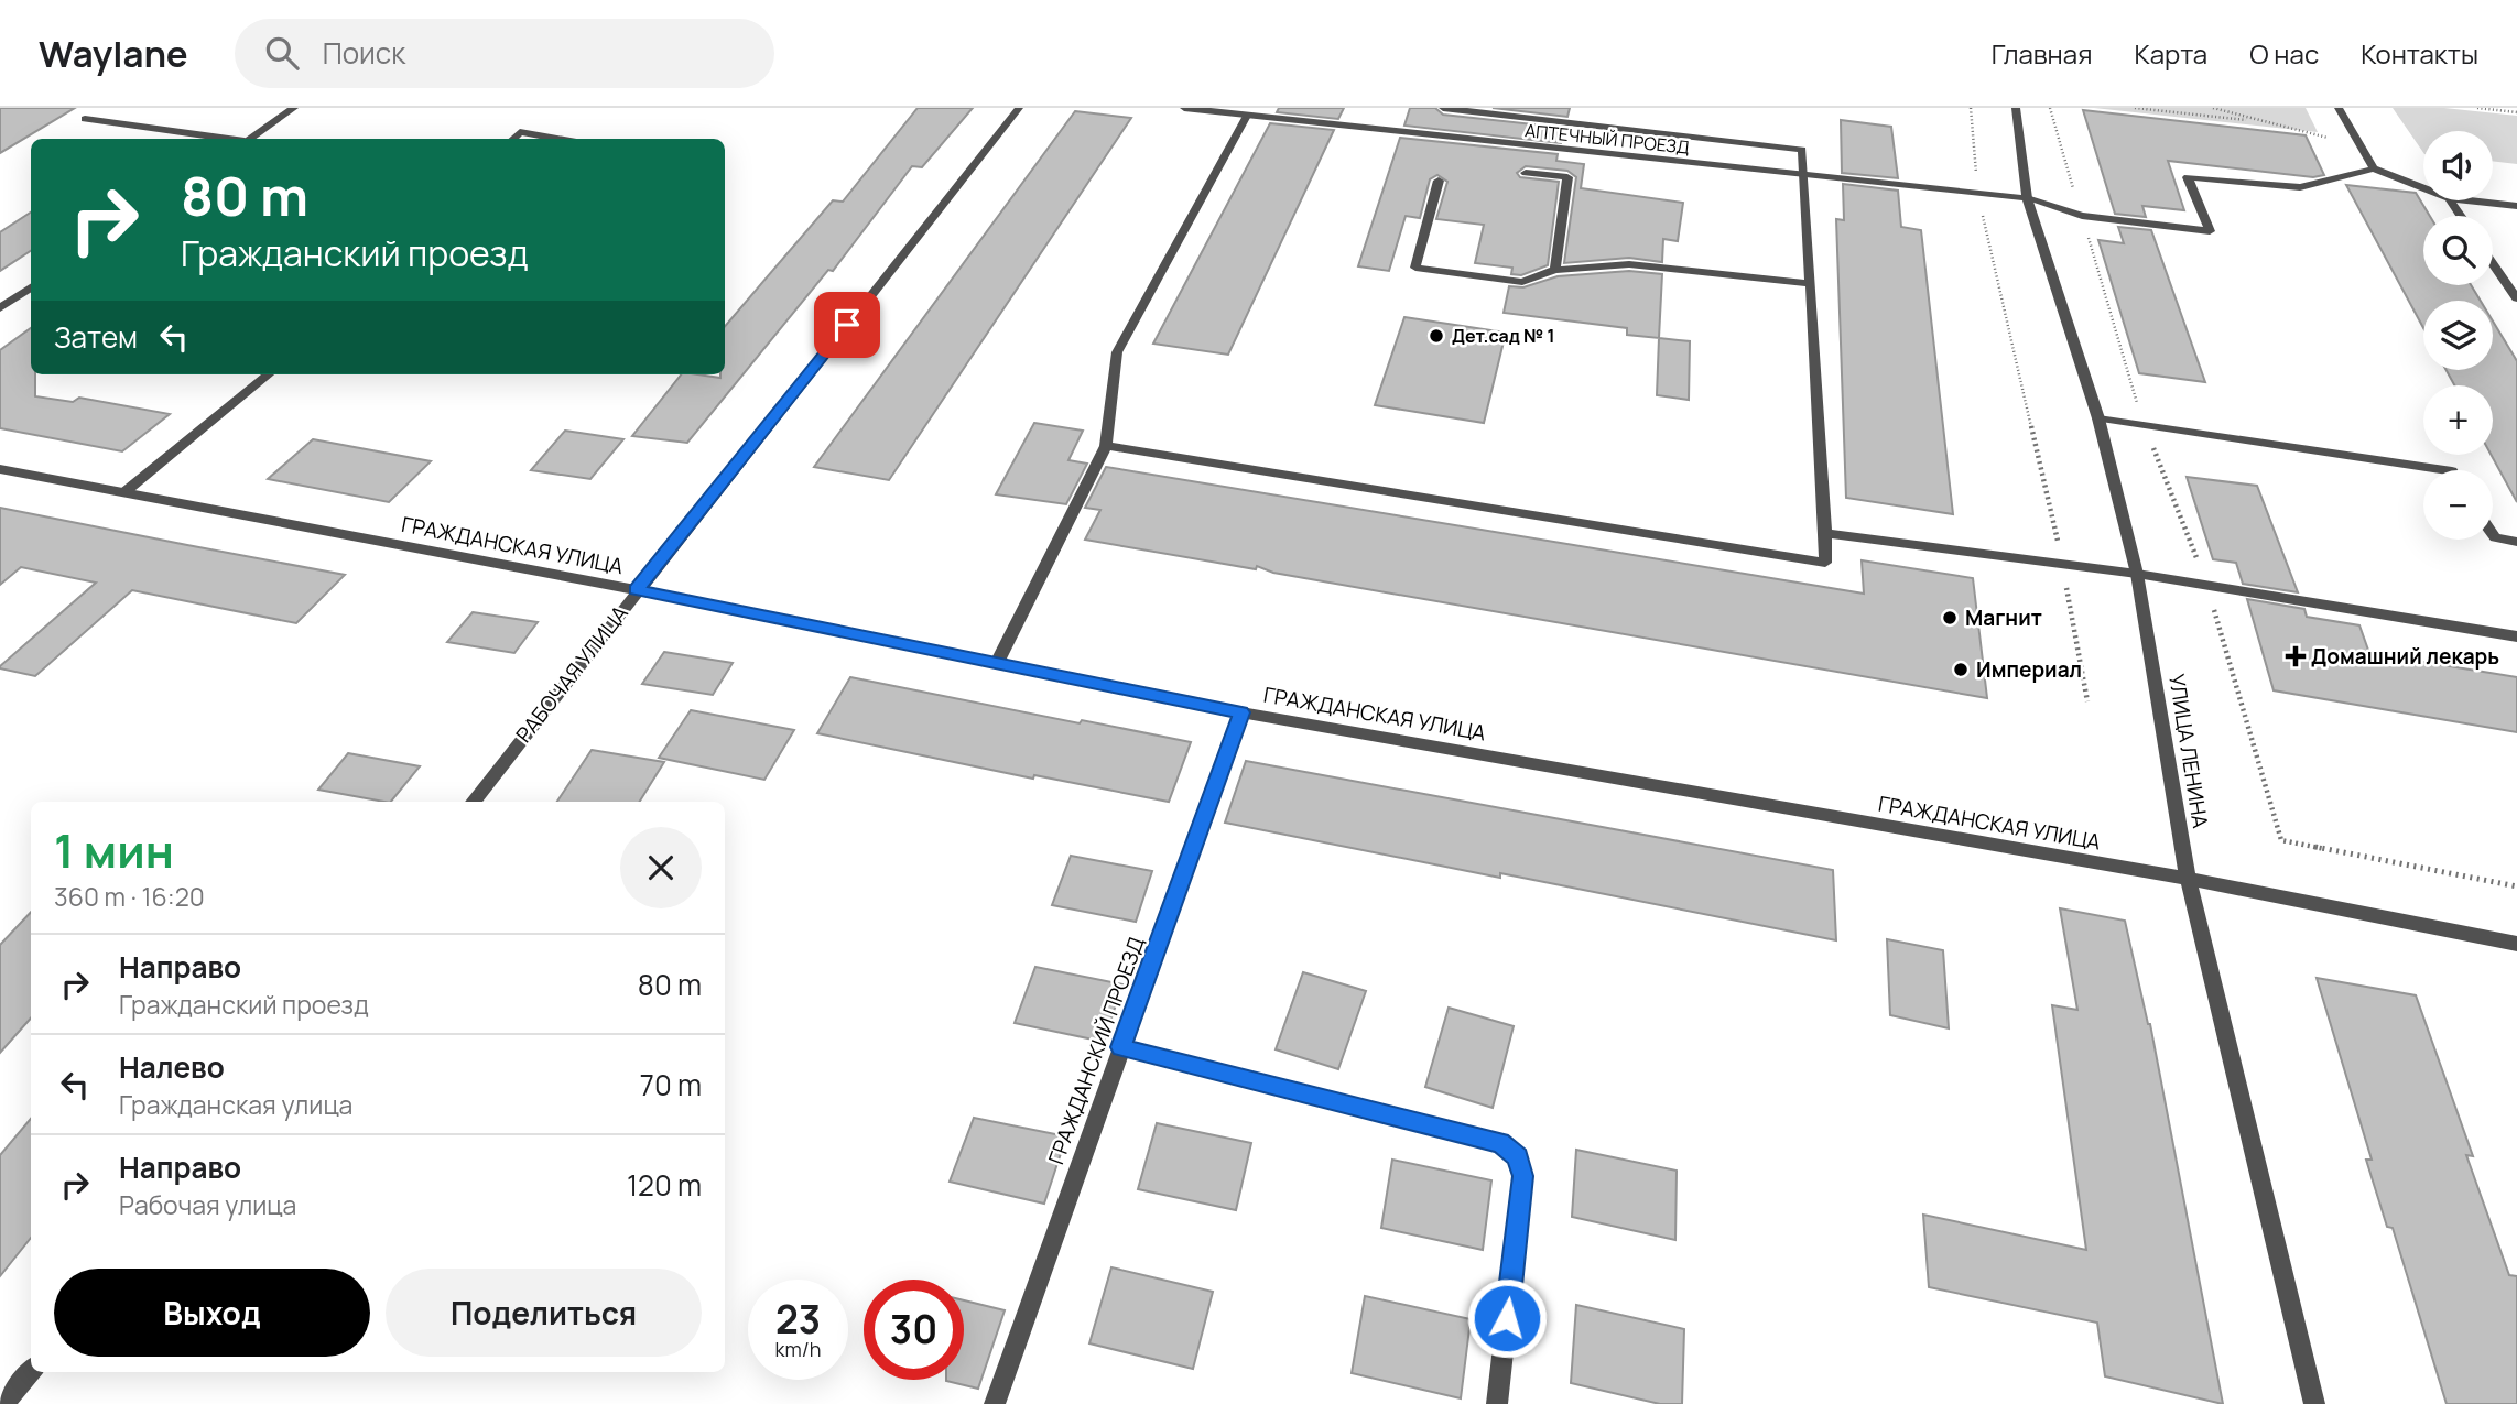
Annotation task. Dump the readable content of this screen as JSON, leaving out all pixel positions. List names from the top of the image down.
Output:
{
  "streets": {
    "street": [
      "АПТЕЧНЫЙ ПРОЕЗД",
      "ГРАЖДАНСКАЯ УЛИЦА",
      "РАБОЧАЯ УЛИЦА",
      "УЛИЦА ЛЕНИНА",
      "ГРАЖДАНСКИЙ ПРОЕЗД"
    ]
  },
  "crossings": [
    ["АПТЕЧНЫЙ ПРОЕЗД", "УЛИЦА ЛЕНИНА"],
    ["ГРАЖДАНСКАЯ УЛИЦА", "РАБОЧАЯ УЛИЦА"],
    ["ГРАЖДАНСКАЯ УЛИЦА", "УЛИЦА ЛЕНИНА"],
    ["ГРАЖДАНСКАЯ УЛИЦА", "ГРАЖДАНСКИЙ ПРОЕЗД"]
  ],
  "places": {
    "other": ["Дет.сад № 1", "Магнит", "Империал"],
    "health": ["Домашний лекарь"]
  },
  "page": {
    "header": "Waylane",
    "search": "Поиск",
    "nav": [
      "Главная",
      "Карта",
      "О нас",
      "Контакты"
    ],
    "map_buttons": ["+", "−"],
    "turn": ["80 m", "Гражданский проезд"],
    "then": "Затем",
    "heading": ["1 мин", "360 m · 16:20"],
    "list": [
      {
        "name": "Направо",
        "note": "Гражданский проезд",
        "value": "80 m"
      },
      {
        "name": "Налево",
        "note": "Гражданская улица",
        "value": "70 m"
      },
      {
        "name": "Направо",
        "note": "Рабочая улица",
        "value": "120 m"
      }
    ],
    "buttons": ["Выход", "Поделиться"],
    "speed": "23 km/h",
    "limit": "30"
  }
}
